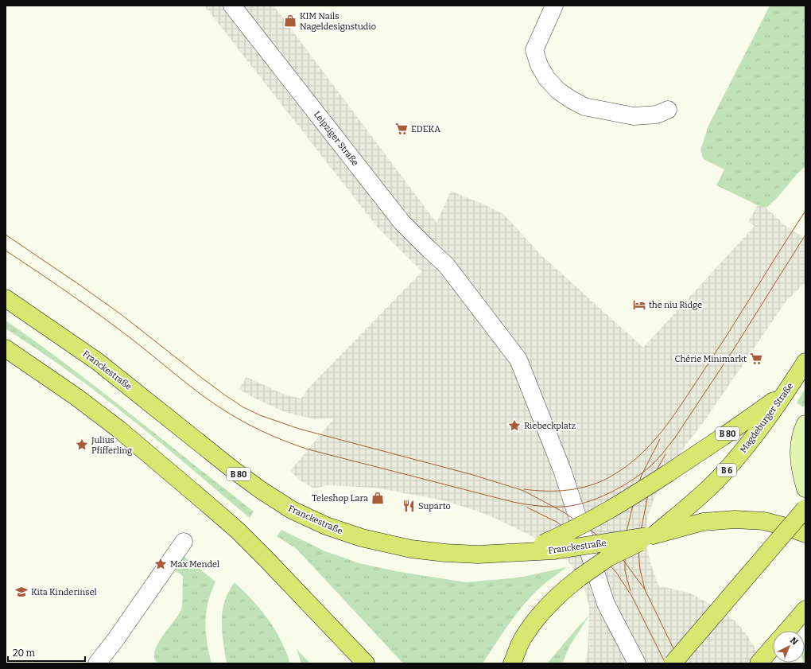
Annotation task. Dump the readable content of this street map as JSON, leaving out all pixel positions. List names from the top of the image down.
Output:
{
  "streets": {
    "main road": [
      "Franckestraße",
      "Magdeburger Straße",
      "B 80",
      "B 6"
    ],
    "street": ["Leipziger Straße"]
  },
  "crossings": [
    ["Franckestraße", "Magdeburger Straße"],
    ["Franckestraße", "B 80"],
    ["Franckestraße", "B 6"],
    ["Magdeburger Straße", "B 80"],
    ["Magdeburger Straße", "B 6"],
    ["B 80", "B 6"]
  ],
  "places": {
    "shop": ["KIM Nails Nageldesignstudio", "Teleshop Lara"],
    "supermarket": ["EDEKA", "Chérie Minimarkt"],
    "hotel": ["the niu Ridge"],
    "place": ["Riebeckplatz", "Julius Pfifferling", "Max Mendel"],
    "restaurant": ["Suparto"],
    "school or university": ["Kita Kinderinsel"]
  },
  "scale_bar": "20 m",
  "north": "top right"
}
